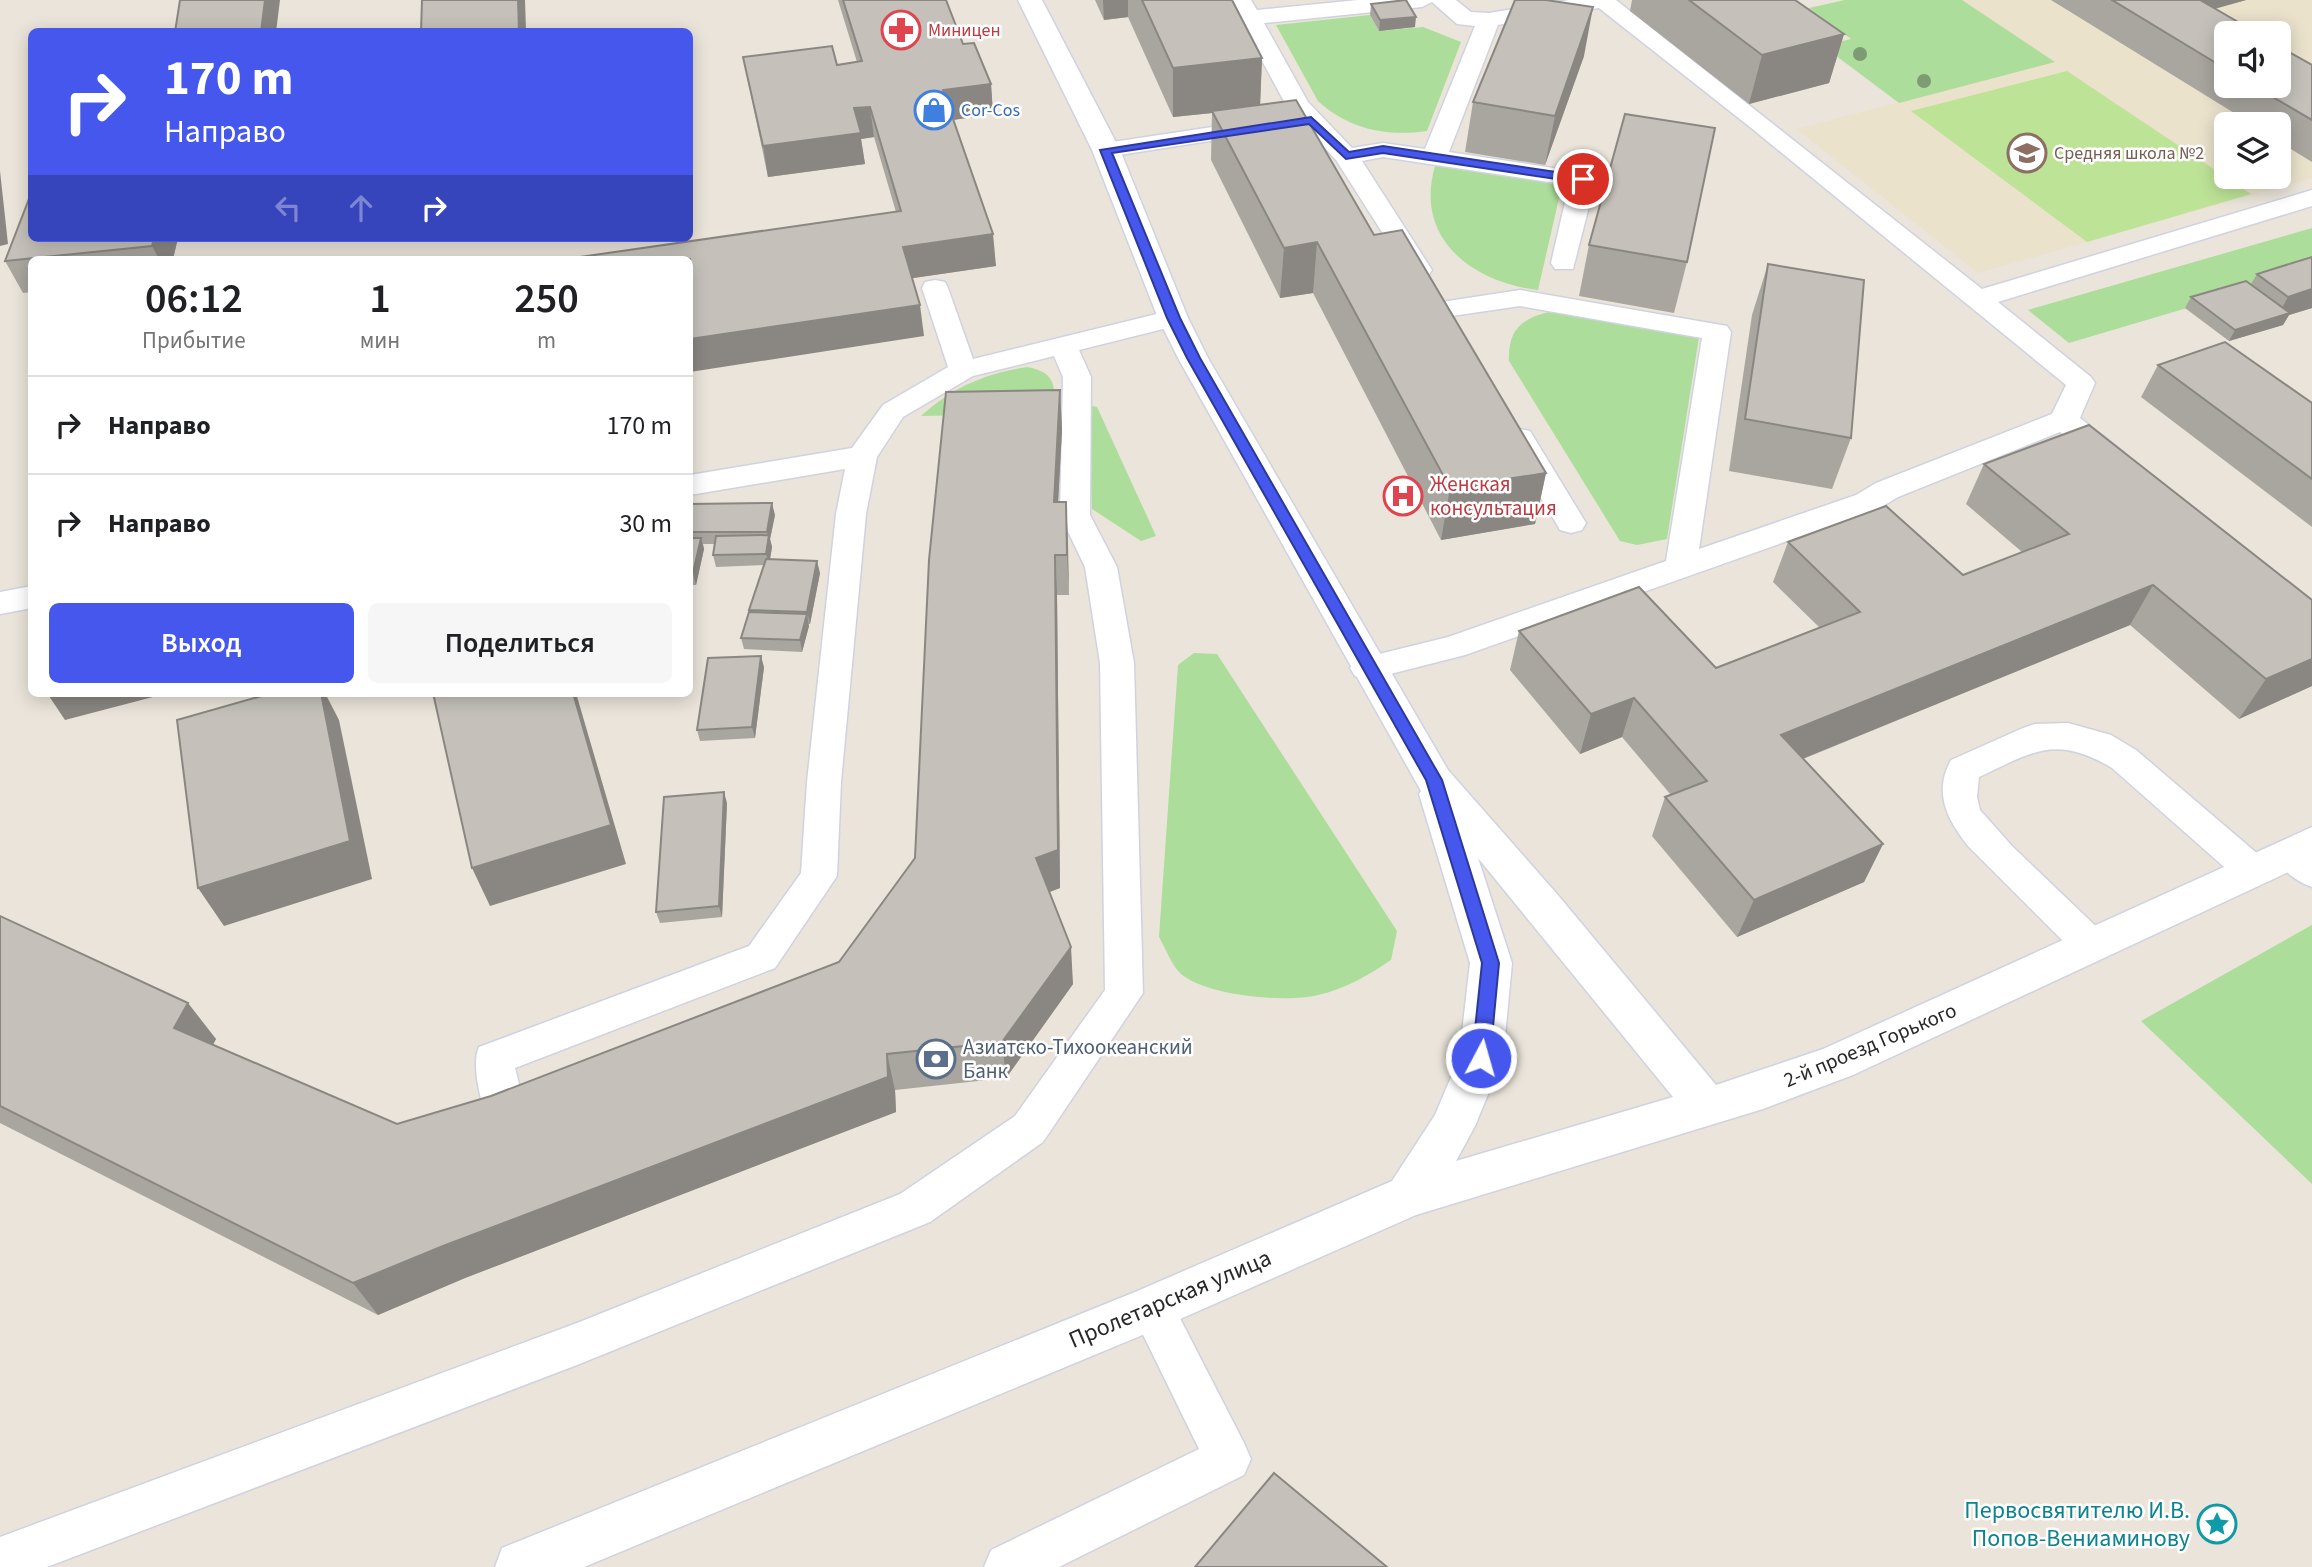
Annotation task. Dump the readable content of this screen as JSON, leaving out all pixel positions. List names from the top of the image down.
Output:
{
  "streets": {
    "street": ["2-й проезд Горького", "Пролетарская улица"]
  },
  "crossings": [
    ["2-й проезд Горького", "Пролетарская улица"]
  ],
  "places": {
    "pharmacy": ["Миницен"],
    "shop": ["Cor-Cos"],
    "school or university": ["Средняя школа №2"],
    "hospital": ["Женская консультация"],
    "bank": ["Азиатско-Тихоокеанский Банк"],
    "place": ["Первосвятителю И.В. Попов-Вениаминову"]
  },
  "page": {
    "turn": ["170 m", "Направо"],
    "eta": [
      "06:12",
      "Прибытие",
      "1",
      "мин",
      "250",
      "m"
    ],
    "list": [
      {
        "name": "Направо",
        "value": "170 m"
      },
      {
        "name": "Направо",
        "value": "30 m"
      }
    ],
    "buttons": ["Выход", "Поделиться"]
  }
}
